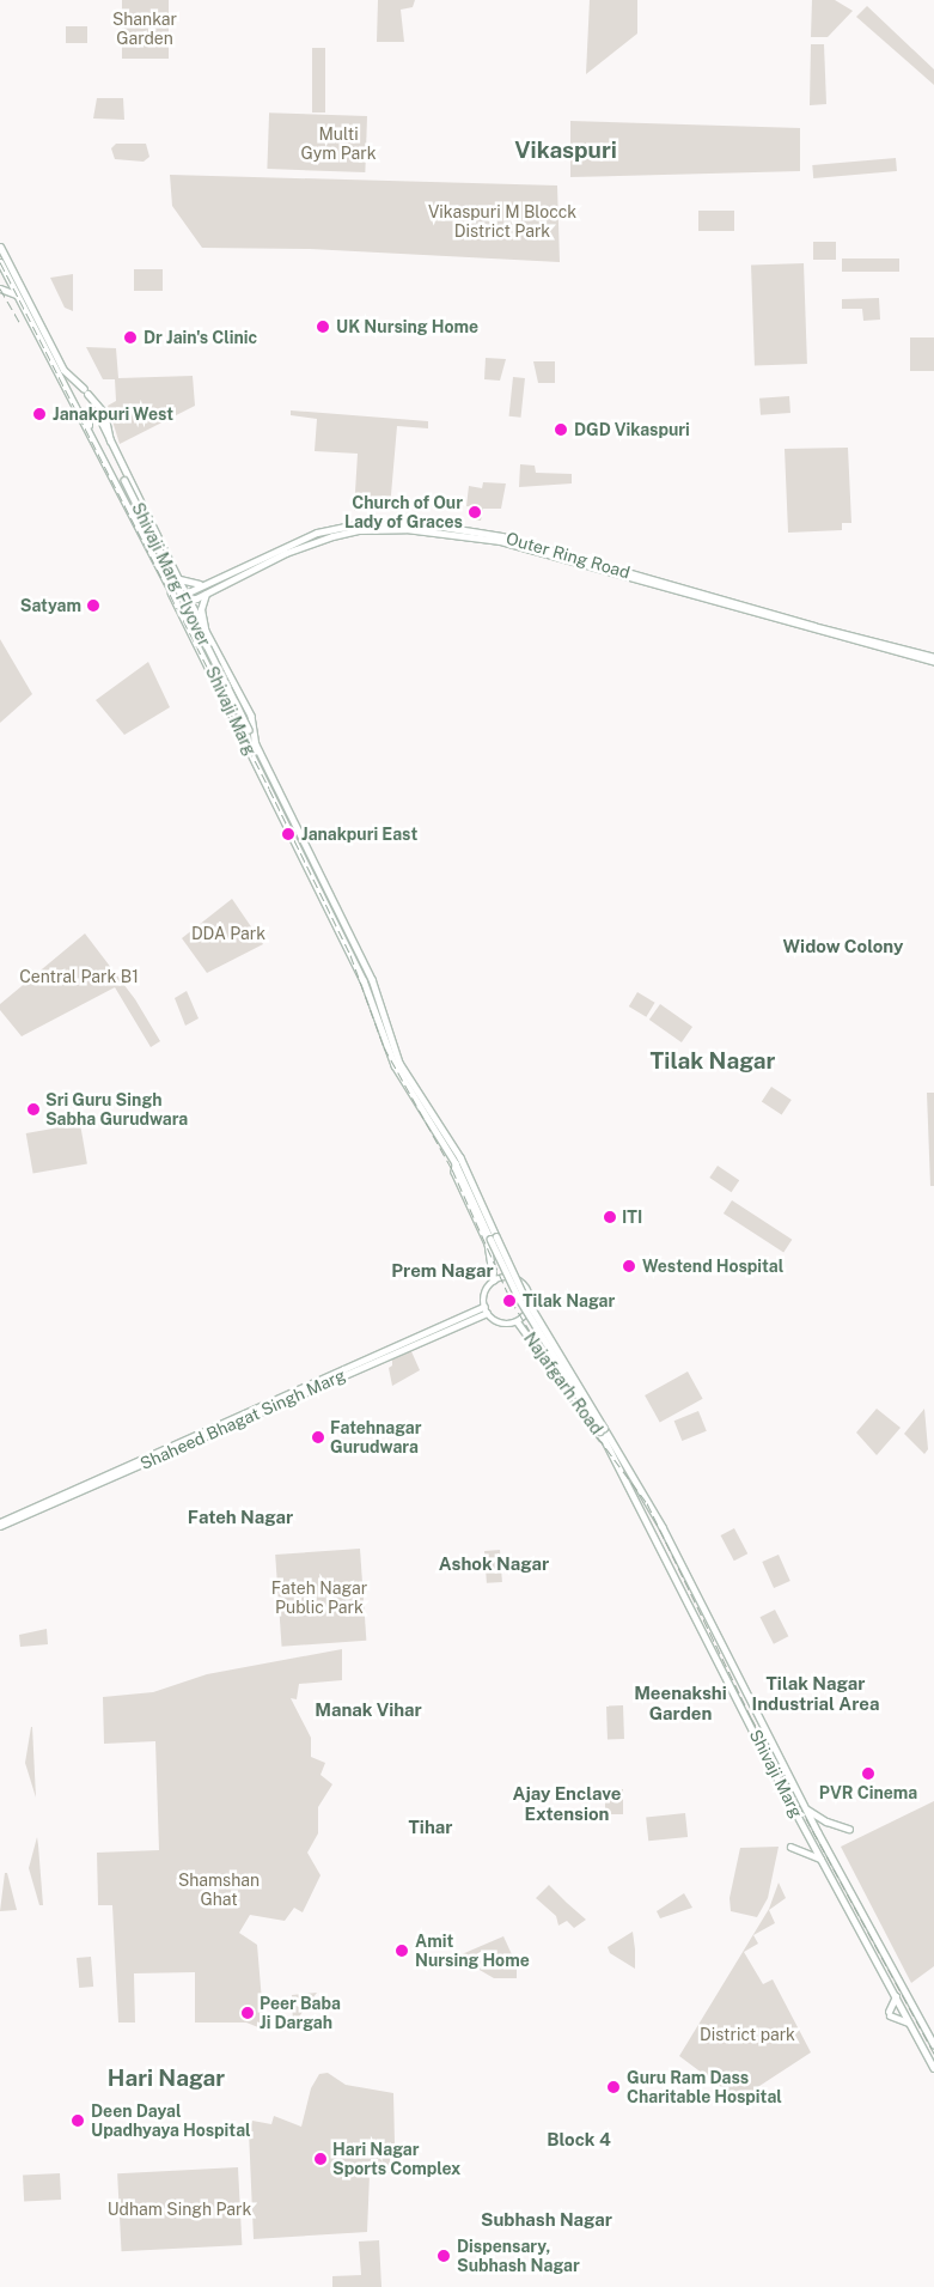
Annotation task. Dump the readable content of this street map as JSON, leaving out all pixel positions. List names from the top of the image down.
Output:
{
  "streets": {
    "main road": [
      "Outer Ring Road",
      "Shivaji Marg Flyover",
      "Shivaji Marg",
      "Najafgarh Road"
    ]
  },
  "crossings": [
    ["Outer Ring Road", "Shivaji Marg"],
    ["Shivaji Marg Flyover", "Shivaji Marg"],
    ["Shivaji Marg", "Najafgarh Road"]
  ],
  "districts": [
    "Vikaspuri",
    "Widow Colony",
    "Tilak Nagar",
    "Prem Nagar",
    "Fateh Nagar",
    "Ashok Nagar",
    "Tilak Nagar Industrial Area",
    "Meenakshi Garden",
    "Manak Vihar",
    "Ajay Enclave Extension",
    "Tihar",
    "Hari Nagar",
    "Block 4",
    "Subhash Nagar"
  ],
  "parks": [
    "Shankar Garden",
    "Multi Gym Park",
    "Vikaspuri M Blocck District Park",
    "DDA Park",
    "Central Park B1",
    "Fateh Nagar Public Park",
    "Shamshan Ghat",
    "District park",
    "Udham Singh Park"
  ],
  "places": [
    "UK Nursing Home",
    "Dr Jain's Clinic",
    "Janakpuri West",
    "DGD Vikaspuri",
    "Church of Our Lady of Graces",
    "Satyam",
    "Janakpuri East",
    "Sri Guru Singh Sabha Gurudwara",
    "ITI",
    "Westend Hospital",
    "Tilak Nagar",
    "Fatehnagar Gurudwara",
    "PVR Cinema",
    "Amit Nursing Home",
    "Peer Baba Ji Dargah",
    "Guru Ram Dass Charitable Hospital",
    "Deen Dayal Upadhyaya Hospital",
    "Hari Nagar Sports Complex",
    "Dispensary, Subhash Nagar"
  ]
}
